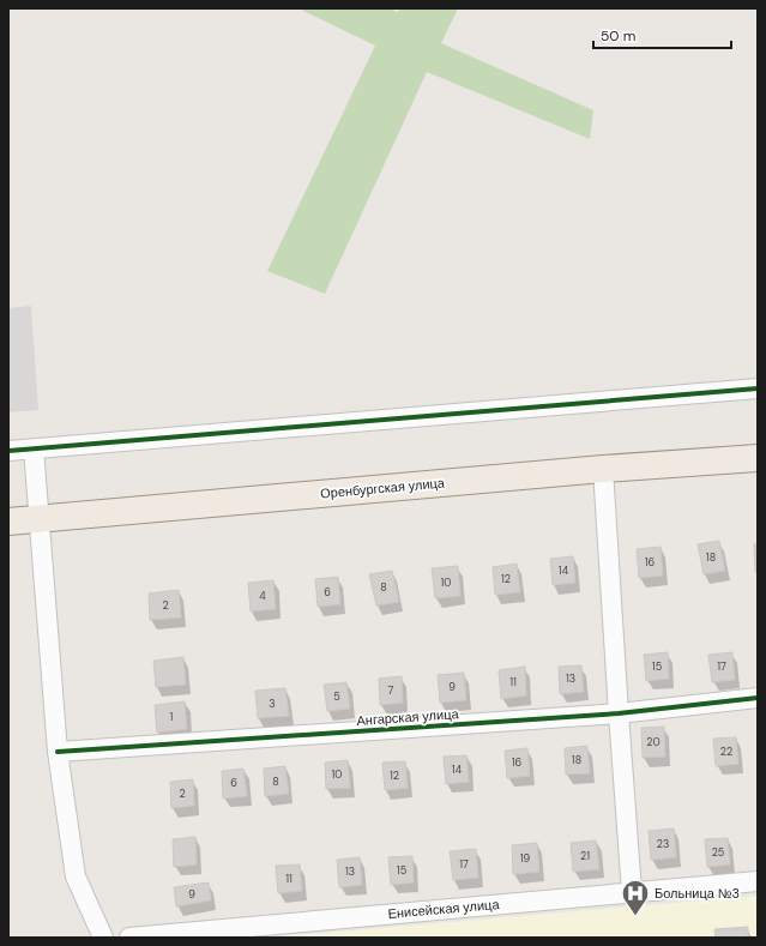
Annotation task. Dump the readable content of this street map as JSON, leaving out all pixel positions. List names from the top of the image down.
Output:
{
  "streets": {
    "main road": ["Оренбургская улица"],
    "street": ["Ангарская улица", "Енисейская улица"]
  },
  "places": {
    "hospital": ["Больница №3"]
  },
  "house_numbers": [
    "18",
    "16",
    "14",
    "12",
    "10",
    "8",
    "6",
    "4",
    "2",
    "15",
    "17",
    "13",
    "11",
    "9",
    "7",
    "5",
    "3",
    "1",
    "20",
    "22",
    "18",
    "16",
    "14",
    "10",
    "12",
    "8",
    "6",
    "2",
    "23",
    "25",
    "21",
    "19",
    "17",
    "15",
    "13",
    "11",
    "9"
  ],
  "scale_bar": "50 m"
}
